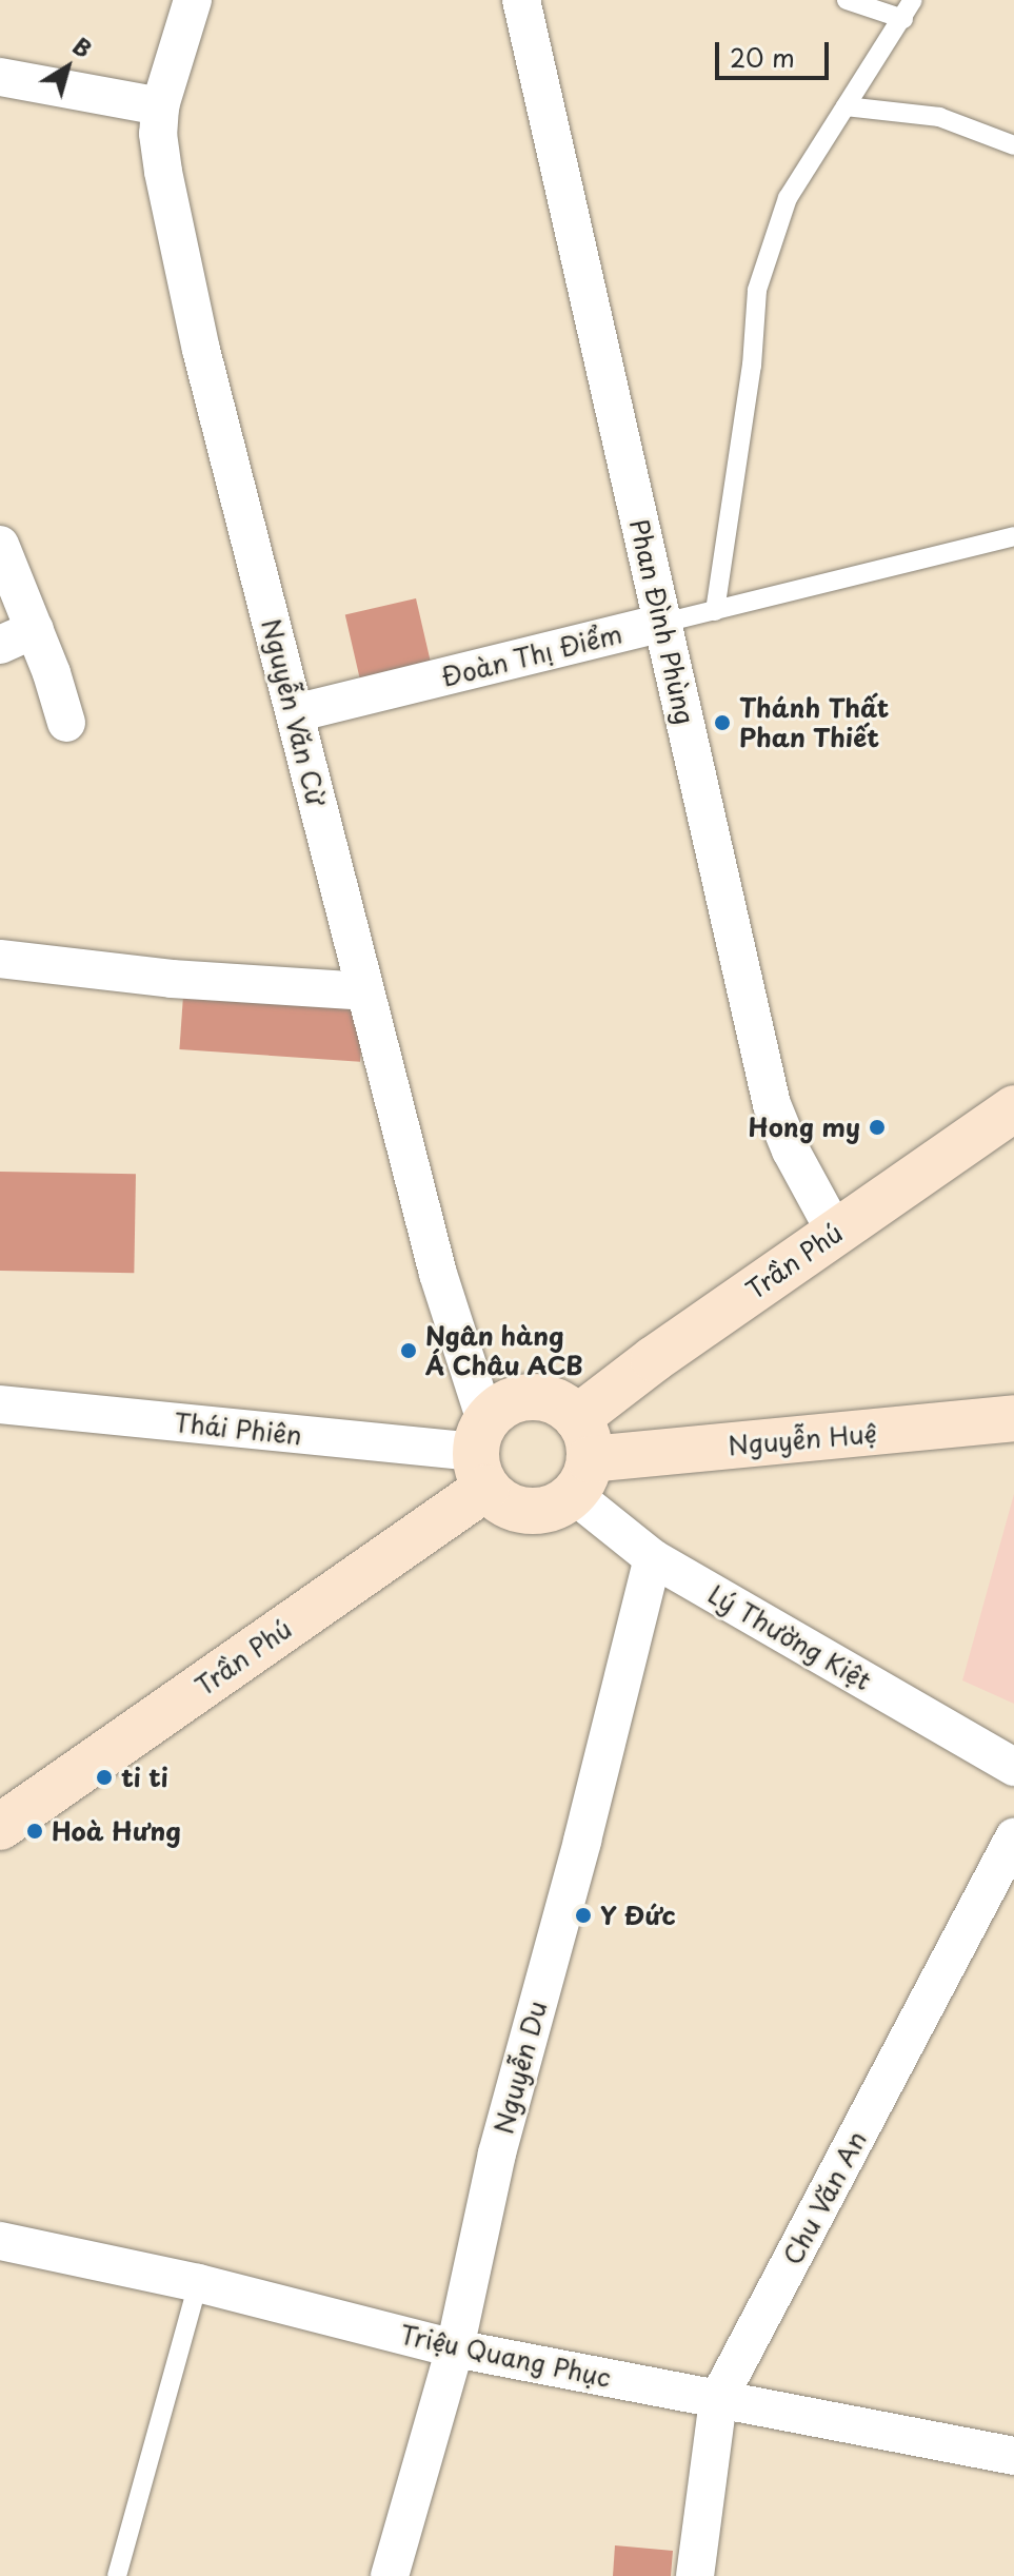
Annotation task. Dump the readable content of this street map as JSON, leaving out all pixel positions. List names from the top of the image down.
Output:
{
  "streets": {
    "main road": ["Trần Phú", "Nguyễn Huệ"],
    "street": [
      "Phan Đình Phùng",
      "Đoàn Thị Điểm",
      "Nguyễn Văn Cừ",
      "Thái Phiên",
      "Lý Thường Kiệt",
      "Nguyễn Du",
      "Chu Văn An",
      "Triệu Quang Phục"
    ]
  },
  "crossings": [
    ["Phan Đình Phùng", "Đoàn Thị Điểm"],
    ["Phan Đình Phùng", "Trần Phú"],
    ["Đoàn Thị Điểm", "Nguyễn Văn Cừ"],
    ["Nguyễn Văn Cừ", "Trần Phú"],
    ["Nguyễn Văn Cừ", "Thái Phiên"],
    ["Nguyễn Văn Cừ", "Nguyễn Huệ"],
    ["Nguyễn Văn Cừ", "Lý Thường Kiệt"],
    ["Trần Phú", "Thái Phiên"],
    ["Trần Phú", "Nguyễn Huệ"],
    ["Trần Phú", "Lý Thường Kiệt"],
    ["Thái Phiên", "Nguyễn Huệ"],
    ["Thái Phiên", "Lý Thường Kiệt"],
    ["Nguyễn Huệ", "Lý Thường Kiệt"],
    ["Lý Thường Kiệt", "Nguyễn Du"],
    ["Nguyễn Du", "Triệu Quang Phục"],
    ["Chu Văn An", "Triệu Quang Phục"]
  ],
  "places": [
    "Thánh Thất Phan Thiết",
    "Hong my",
    "Ngân hàng Á Châu ACB",
    "ti ti",
    "Hoà Hưng",
    "Y Đức"
  ],
  "scale_bar": "20 m",
  "north": "top right"
}
